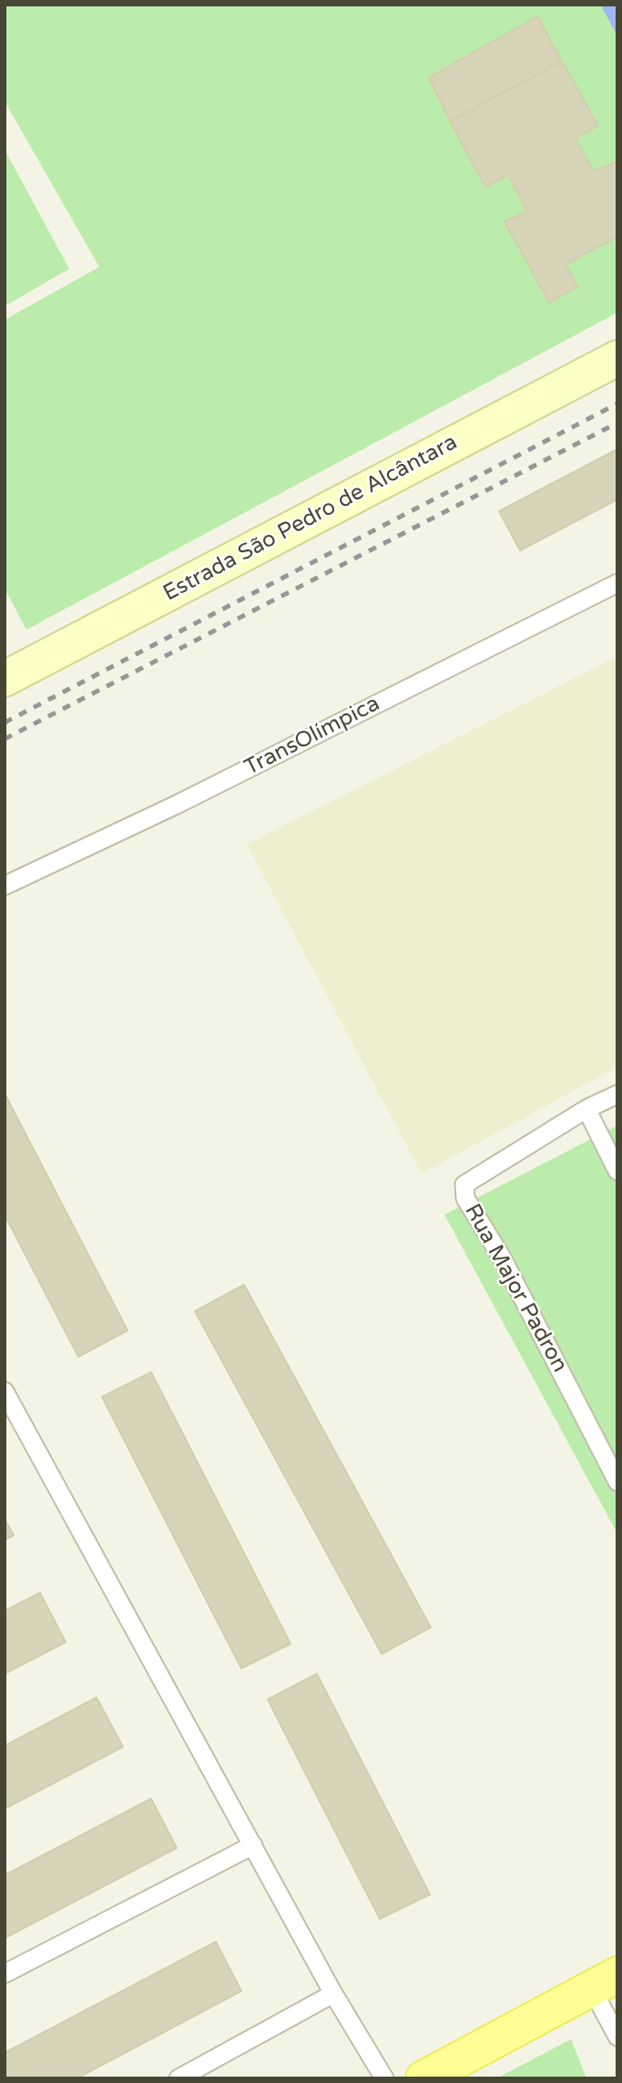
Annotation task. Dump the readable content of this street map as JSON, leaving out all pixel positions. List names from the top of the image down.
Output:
{
  "streets": {
    "street": ["Estrada São Pedro de Alcântara"],
    "lane": ["TransOlímpica", "Rua Major Padron"]
  }
}
